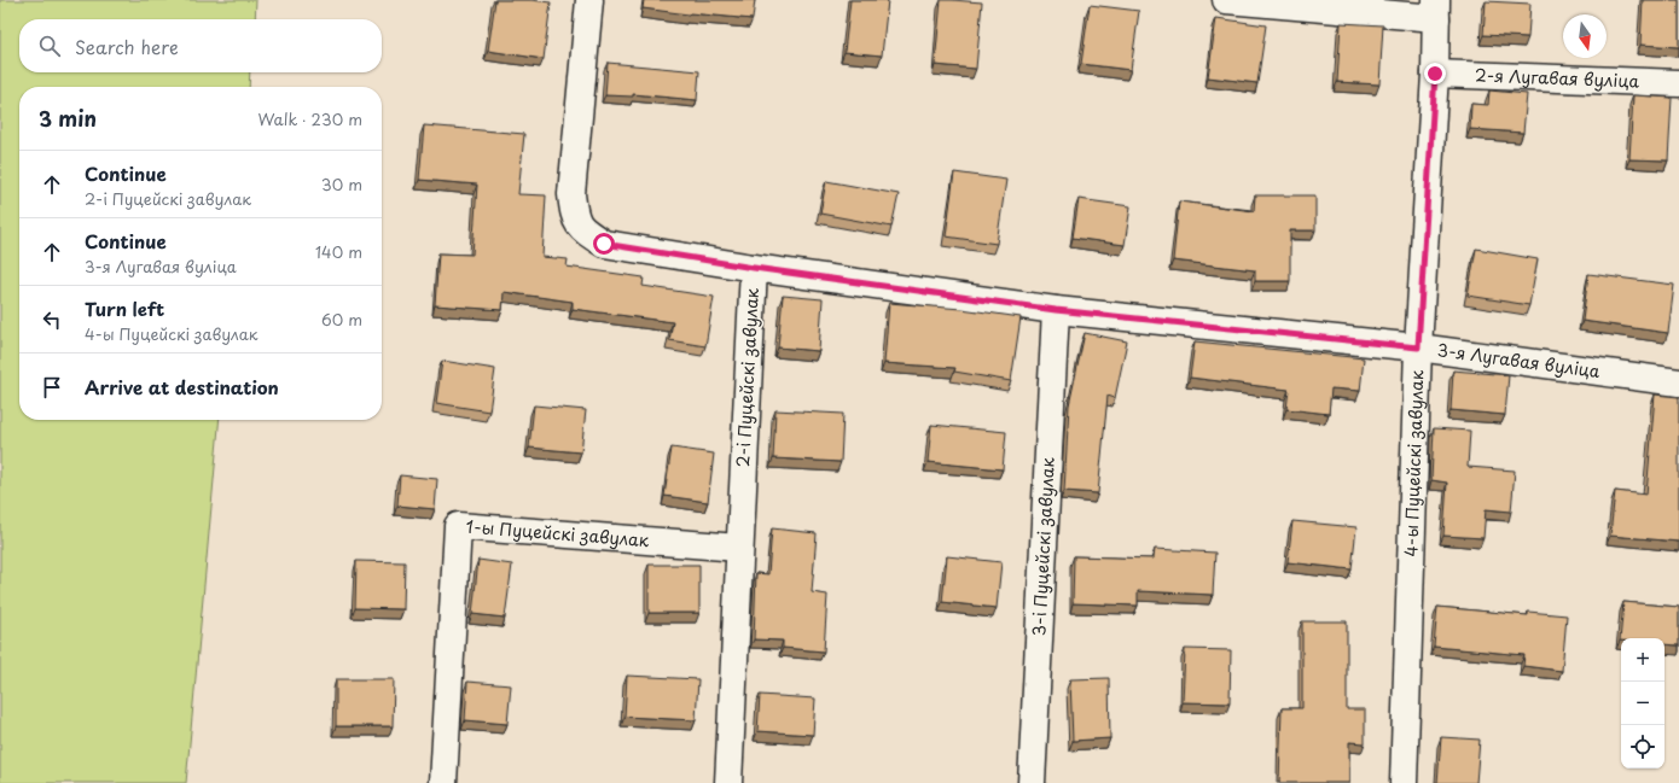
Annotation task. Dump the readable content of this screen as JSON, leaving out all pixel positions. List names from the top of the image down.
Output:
{
  "streets": {
    "street": [
      "2-я Лугавая вуліца",
      "3-я Лугавая вуліца",
      "2-і Пуцейскі завулак",
      "4-ы Пуцейскі завулак",
      "1-ы Пуцейскі завулак",
      "3-і Пуцейскі завулак"
    ]
  },
  "crossings": [
    ["2-я Лугавая вуліца", "4-ы Пуцейскі завулак"],
    ["3-я Лугавая вуліца", "2-і Пуцейскі завулак"],
    ["3-я Лугавая вуліца", "4-ы Пуцейскі завулак"],
    ["3-я Лугавая вуліца", "3-і Пуцейскі завулак"],
    ["2-і Пуцейскі завулак", "1-ы Пуцейскі завулак"]
  ],
  "north": "bottom",
  "page": {
    "search": "Search here",
    "heading": ["3 min", "Walk · 230 m"],
    "list": [
      ["Continue", "2-і Пуцейскі завулак", "30 m"],
      ["Continue", "3-я Лугавая вуліца", "140 m"],
      ["Turn left", "4-ы Пуцейскі завулак", "60 m"],
      "Arrive at destination"
    ],
    "map_buttons": ["+", "−"]
  }
}
